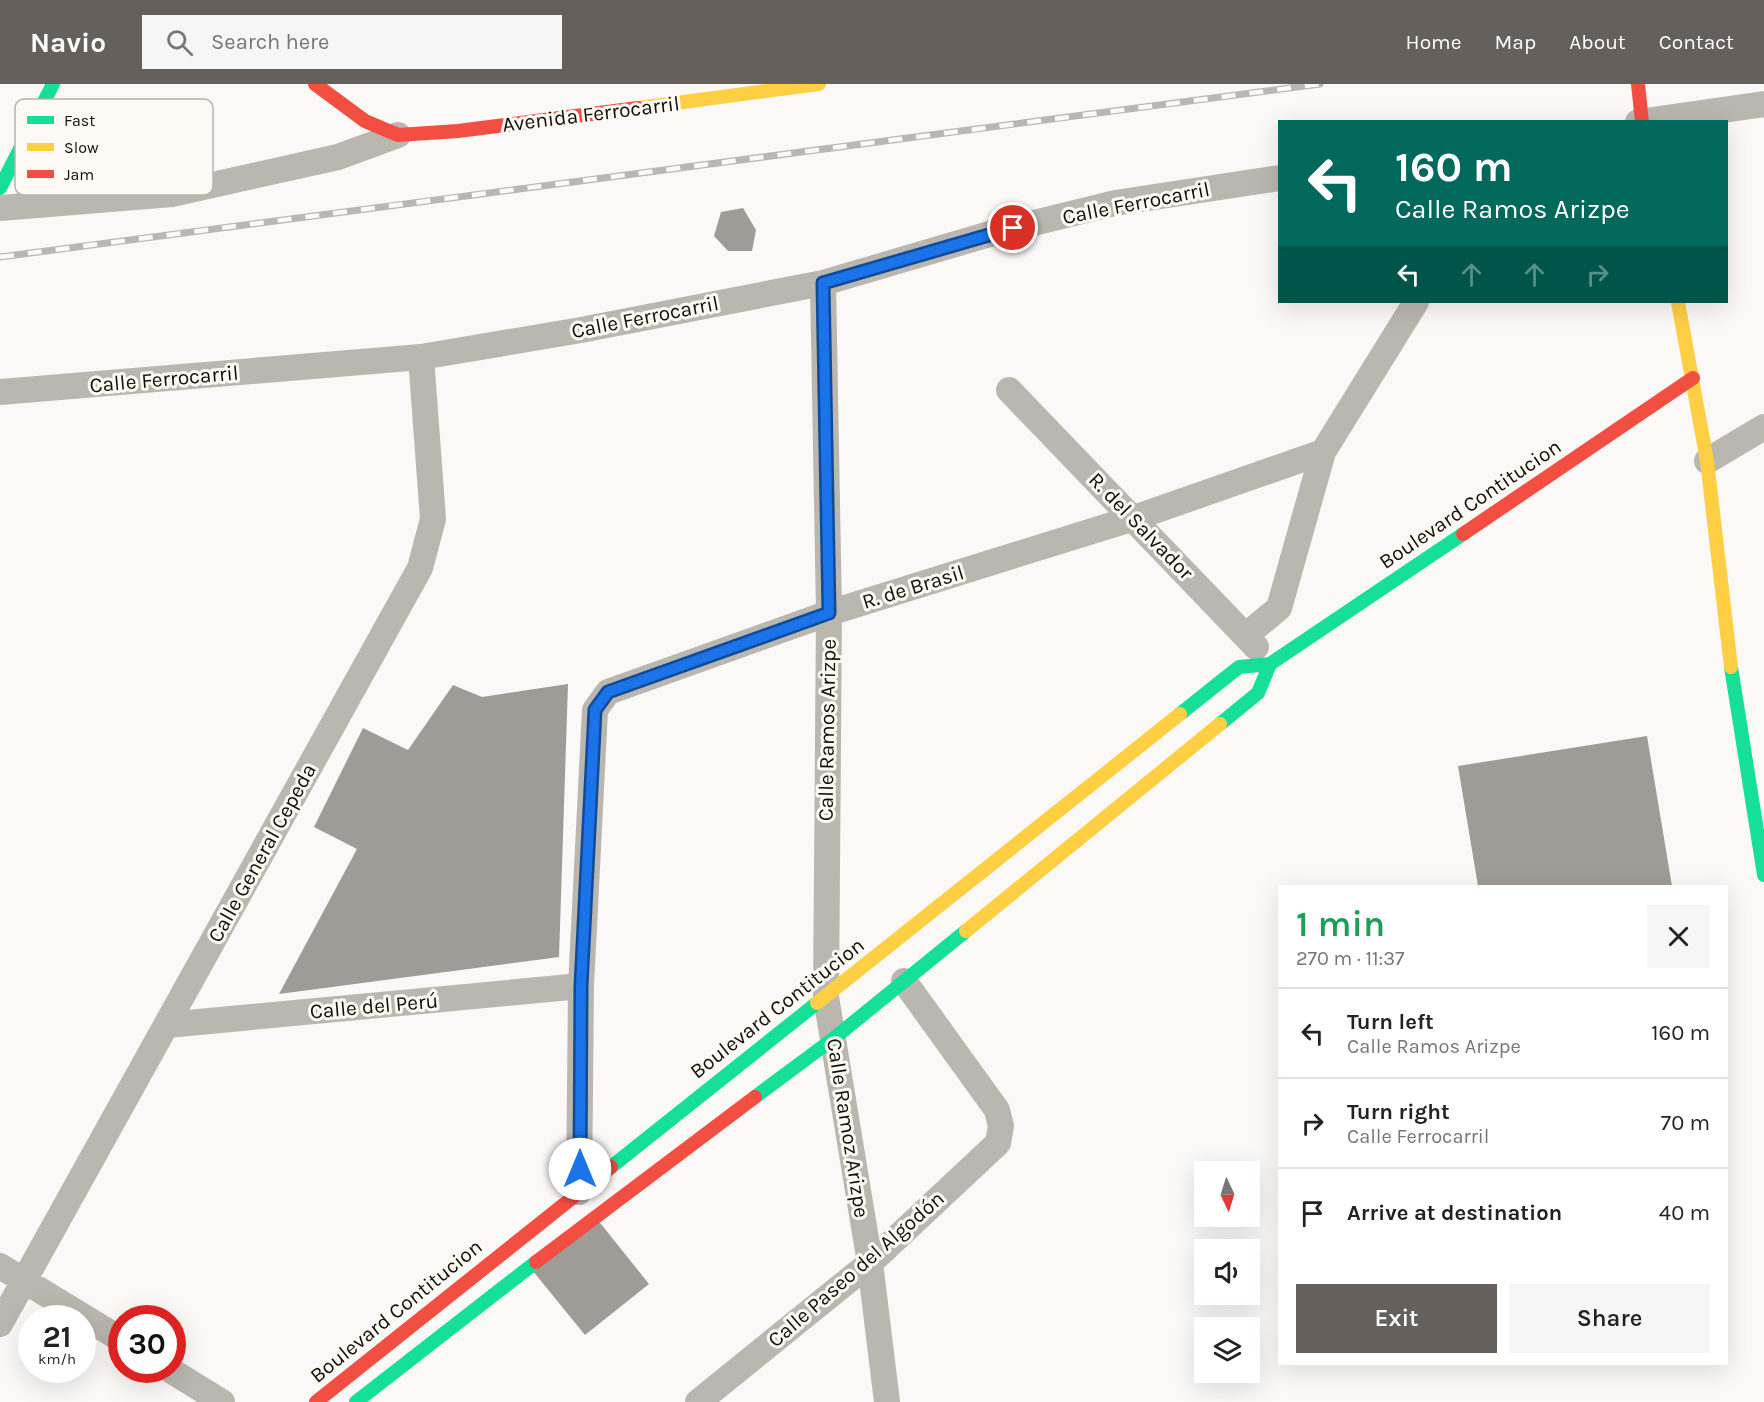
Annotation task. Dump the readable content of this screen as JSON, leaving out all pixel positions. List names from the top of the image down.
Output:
{
  "streets": {
    "street": [
      "Avenida Ferrocarril",
      "Calle Ferrocarril",
      "Boulevard Contitucion",
      "R. del Salvador",
      "R. de Brasil",
      "Calle Ramos Arizpe",
      "Calle General Cepeda",
      "Calle del Perú",
      "Calle Ramoz Arizpe",
      "Calle Paseo del Algodón"
    ]
  },
  "crossings": [
    ["Calle Ferrocarril", "Calle Ramos Arizpe"],
    ["Calle Ferrocarril", "Calle General Cepeda"],
    ["Boulevard Contitucion", "R. del Salvador"],
    ["Boulevard Contitucion", "R. de Brasil"],
    ["Boulevard Contitucion", "Calle Ramos Arizpe"],
    ["Boulevard Contitucion", "Calle Ramoz Arizpe"],
    ["R. del Salvador", "R. de Brasil"],
    ["R. de Brasil", "Calle Ramos Arizpe"],
    ["R. de Brasil", "Calle del Perú"],
    ["Calle Ramos Arizpe", "Calle Ramoz Arizpe"],
    ["Calle General Cepeda", "Calle del Perú"],
    ["Calle Ramoz Arizpe", "Calle Paseo del Algodón"]
  ],
  "legend": ["Fast", "Slow", "Jam"],
  "north": "bottom",
  "page": {
    "header": "Navio",
    "search": "Search here",
    "nav": [
      "Home",
      "Map",
      "About",
      "Contact"
    ],
    "turn": ["160 m", "Calle Ramos Arizpe"],
    "heading": ["1 min", "270 m · 11:37"],
    "list": [
      {
        "name": "Turn left",
        "note": "Calle Ramos Arizpe",
        "value": "160 m"
      },
      {
        "name": "Turn right",
        "note": "Calle Ferrocarril",
        "value": "70 m"
      },
      {
        "name": "Arrive at destination",
        "value": "40 m"
      }
    ],
    "buttons": ["Exit", "Share"],
    "speed": "21 km/h",
    "limit": "30"
  }
}
